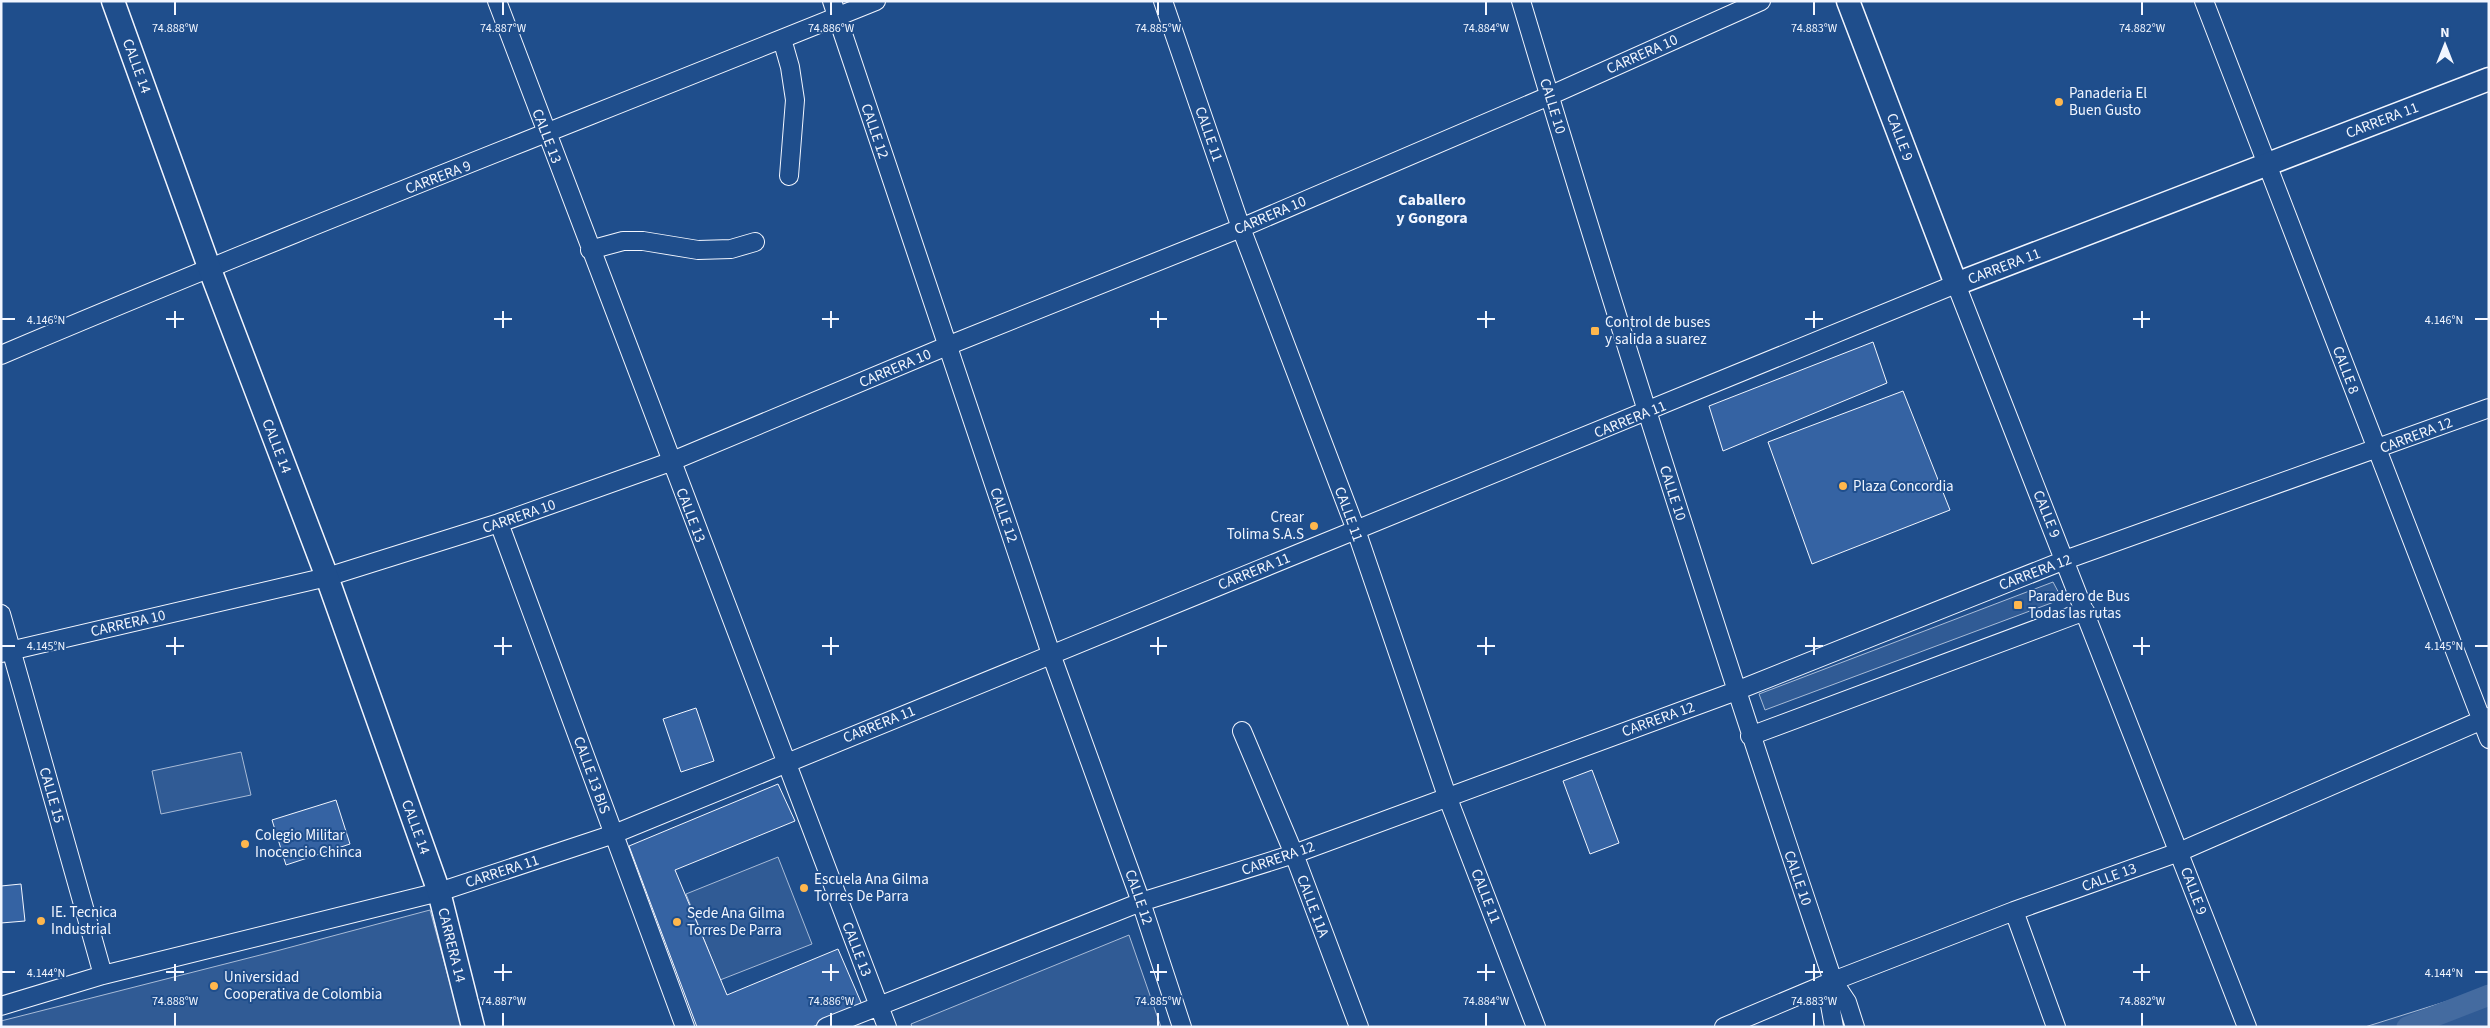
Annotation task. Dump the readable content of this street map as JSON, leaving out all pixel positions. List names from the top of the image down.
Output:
{
  "streets": {
    "street": [
      "CARRERA 10",
      "CALLE 14",
      "CALLE 10",
      "CARRERA 11",
      "CALLE 12",
      "CALLE 11",
      "CALLE 13",
      "CALLE 9",
      "CARRERA 9",
      "CALLE 8",
      "CARRERA 12",
      "CALLE 13 BIS",
      "CALLE 15",
      "CALLE 11A",
      "CARRERA 14"
    ]
  },
  "crossings": [
    ["CARRERA 10", "CALLE 14"],
    ["CARRERA 10", "CALLE 10"],
    ["CARRERA 10", "CALLE 12"],
    ["CARRERA 10", "CALLE 11"],
    ["CARRERA 10", "CALLE 13"],
    ["CARRERA 10", "CALLE 13 BIS"],
    ["CARRERA 10", "CALLE 15"],
    ["CALLE 14", "CARRERA 11"],
    ["CALLE 14", "CARRERA 9"],
    ["CALLE 14", "CARRERA 14"],
    ["CALLE 10", "CARRERA 11"],
    ["CALLE 10", "CALLE 13"],
    ["CALLE 10", "CARRERA 12"],
    ["CARRERA 11", "CALLE 12"],
    ["CARRERA 11", "CALLE 11"],
    ["CARRERA 11", "CALLE 13"],
    ["CARRERA 11", "CALLE 9"],
    ["CARRERA 11", "CALLE 8"],
    ["CARRERA 11", "CALLE 13 BIS"],
    ["CARRERA 11", "CALLE 15"],
    ["CARRERA 11", "CARRERA 14"],
    ["CALLE 12", "CARRERA 9"],
    ["CALLE 12", "CARRERA 12"],
    ["CALLE 11", "CARRERA 12"],
    ["CALLE 13", "CALLE 9"],
    ["CALLE 13", "CARRERA 9"],
    ["CALLE 13", "CALLE 8"],
    ["CALLE 13", "CARRERA 12"],
    ["CALLE 9", "CARRERA 12"],
    ["CALLE 8", "CARRERA 12"],
    ["CARRERA 12", "CALLE 11A"]
  ],
  "districts": ["Caballero y Gongora"],
  "places": {
    "other": [
      "Panaderia El Buen Gusto",
      "Plaza Concordia",
      "Crear Tolima S.A.S",
      "Colegio Militar Inocencio Chinca",
      "Escuela Ana Gilma Torres De Parra",
      "IE. Tecnica Industrial",
      "Sede Ana Gilma Torres De Parra",
      "Universidad Cooperativa de Colombia"
    ],
    "transit": ["Control de buses y salida a suarez", "Paradero de Bus Todas las rutas"]
  },
  "north": "top",
  "coordinates": [
    "74.888°W",
    "74.887°W",
    "74.886°W",
    "74.885°W",
    "74.884°W",
    "74.883°W",
    "74.882°W",
    "4.146°N",
    "4.145°N",
    "4.144°N"
  ]
}
